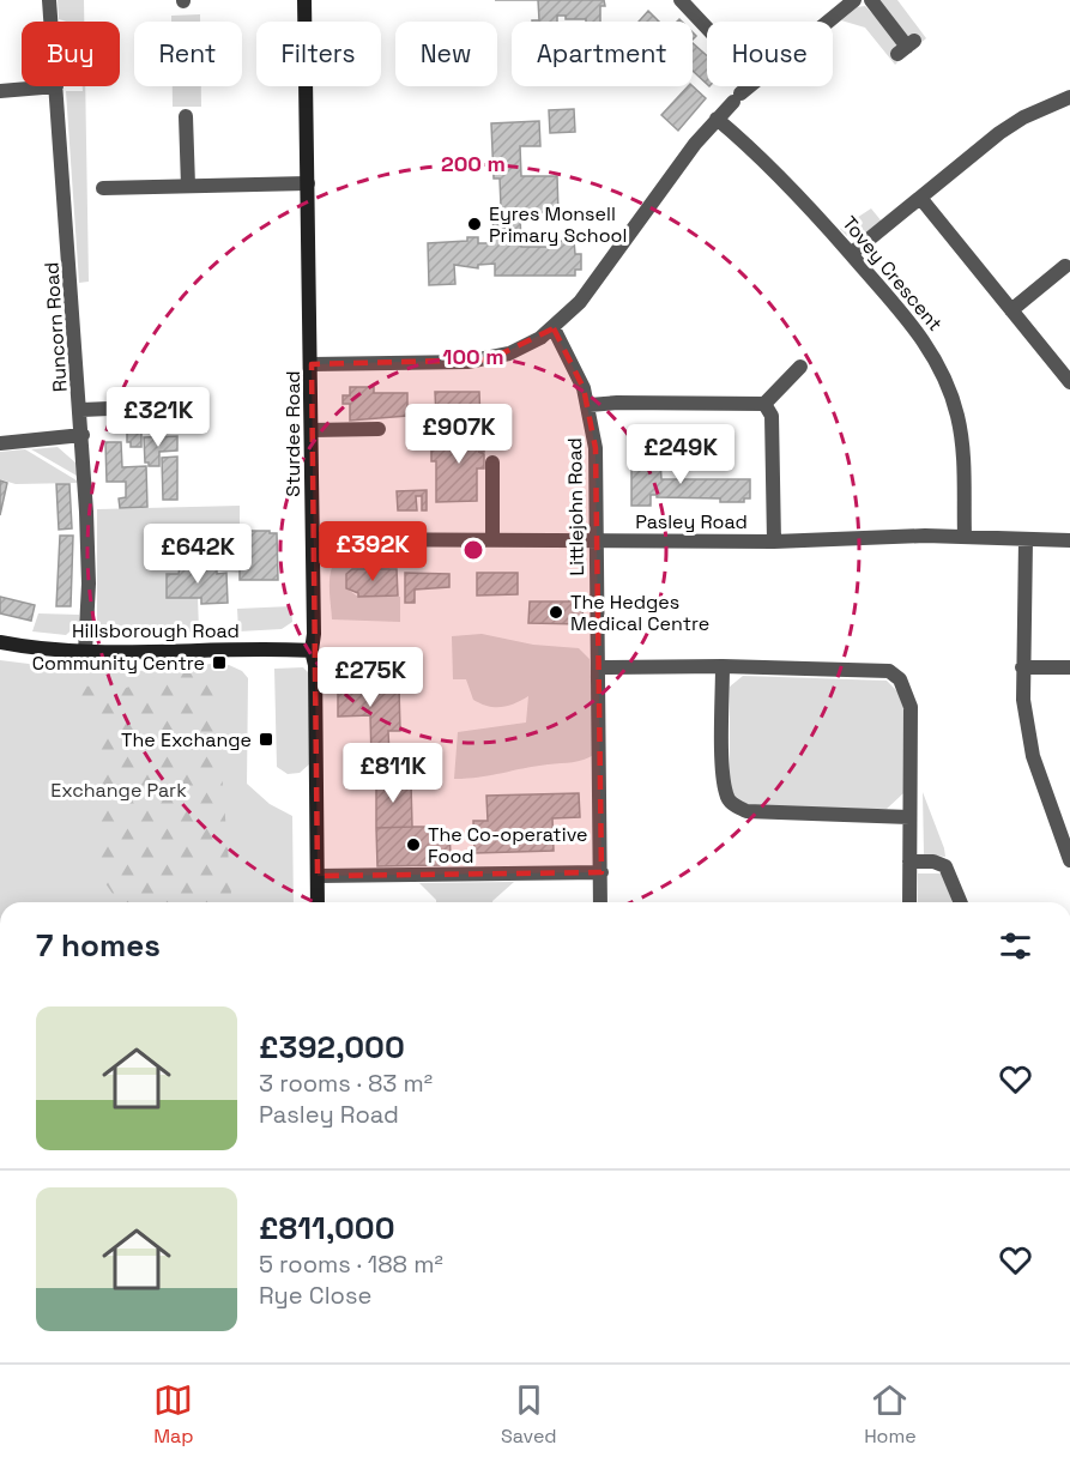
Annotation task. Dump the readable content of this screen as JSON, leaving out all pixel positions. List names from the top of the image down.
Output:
{
  "streets": {
    "street": [
      "Tovey Crescent",
      "Runcorn Road",
      "Sturdee Road",
      "Littlejohn Road",
      "Pasley Road",
      "Hillsborough Road"
    ]
  },
  "crossings": [
    ["Tovey Crescent", "Pasley Road"],
    ["Runcorn Road", "Hillsborough Road"],
    ["Sturdee Road", "Pasley Road"],
    ["Sturdee Road", "Hillsborough Road"],
    ["Littlejohn Road", "Pasley Road"]
  ],
  "parks": ["Exchange Park"],
  "places": {
    "other": ["Eyres Monsell Primary School", "The Hedges Medical Centre", "The Co-operative Food"],
    "transit": ["Community Centre", "The Exchange"]
  },
  "page": {
    "chip": [
      "Buy",
      "Rent",
      "Filters",
      "New",
      "Apartment",
      "House"
    ],
    "price": [
      "£321K",
      "£907K",
      "£249K",
      "£392K",
      "£642K",
      "£275K",
      "£811K"
    ],
    "heading": "7 homes",
    "list": [
      {
        "name": "£392,000",
        "note": "3 rooms · 83 m² · Pasley Road"
      },
      {
        "name": "£811,000",
        "note": "5 rooms · 188 m² · Rye Close"
      }
    ],
    "tabs": ["Map", "Saved", "Home"]
  },
  "rings": ["200 m", "100 m"]
}
